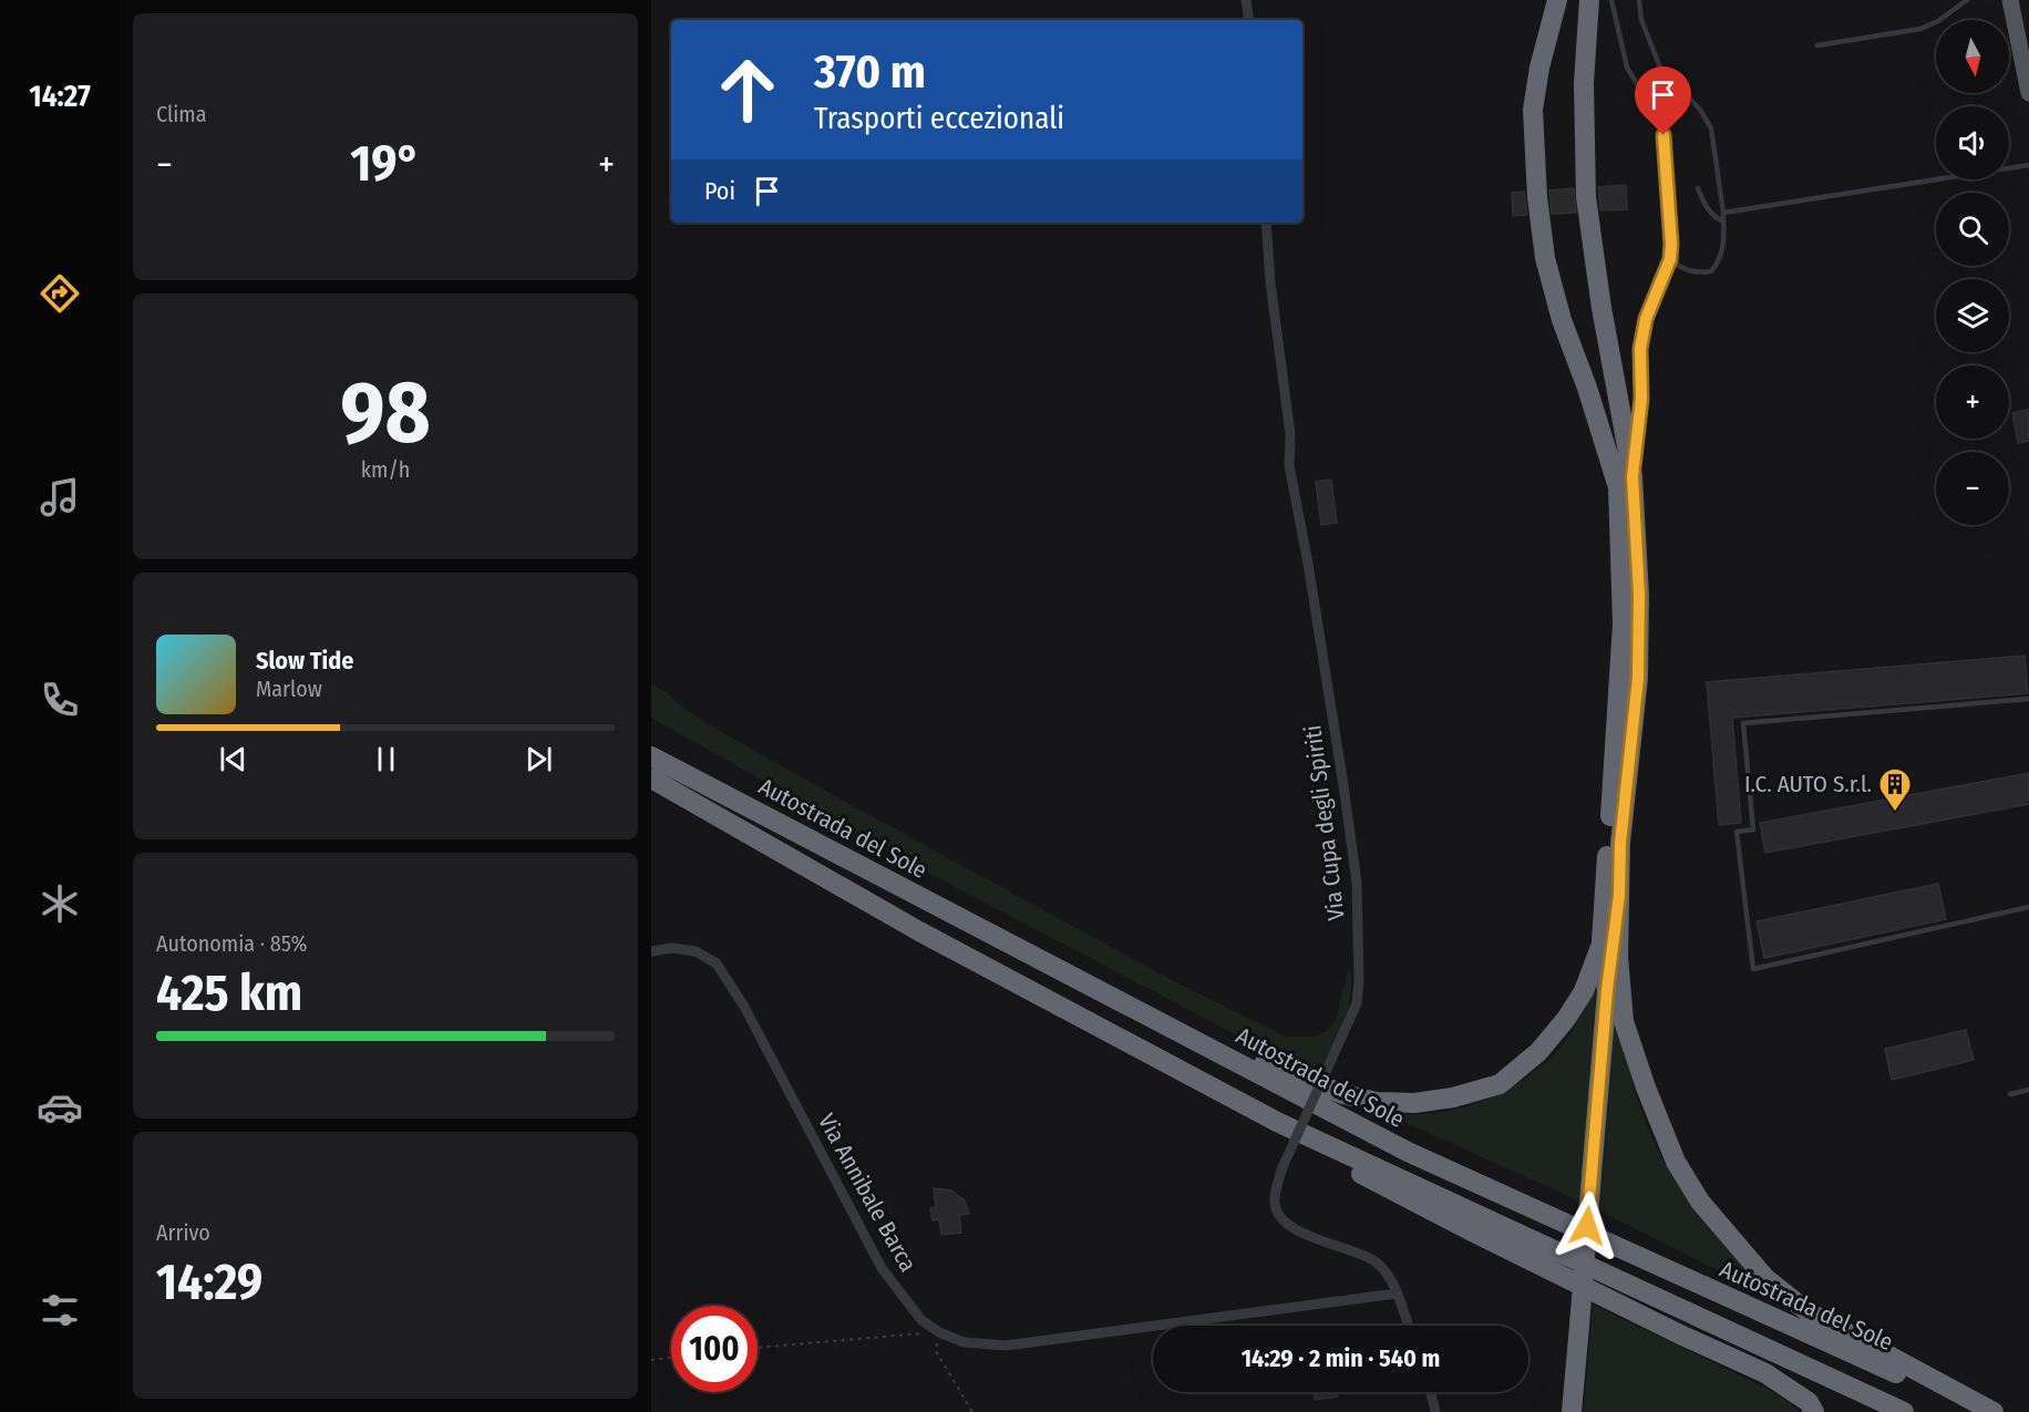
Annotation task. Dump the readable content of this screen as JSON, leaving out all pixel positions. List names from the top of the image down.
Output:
{
  "streets": {
    "highway": ["Autostrada del Sole"],
    "street": ["Via Cupa degli Spiriti", "Via Annibale Barca"]
  },
  "crossings": [
    ["Via Cupa degli Spiriti", "Via Annibale Barca"]
  ],
  "places": {
    "building": ["I.C. AUTO S.r.l."]
  },
  "north": "bottom",
  "page": {
    "tabs": "14:27",
    "tile": [
      "Clima",
      ["98", "km/h"],
      ["Autonomia · 85%", "425 km"],
      ["Arrivo", "14:29"]
    ],
    "map_buttons": ["+", "−"],
    "turn": ["370 m", "Trasporti eccezionali"],
    "heat": ["−", "19°", "+"],
    "then": "Poi",
    "song": ["Slow Tide", "Marlow"],
    "limit": "100",
    "trip": "14:29 · 2 min · 540 m"
  }
}
